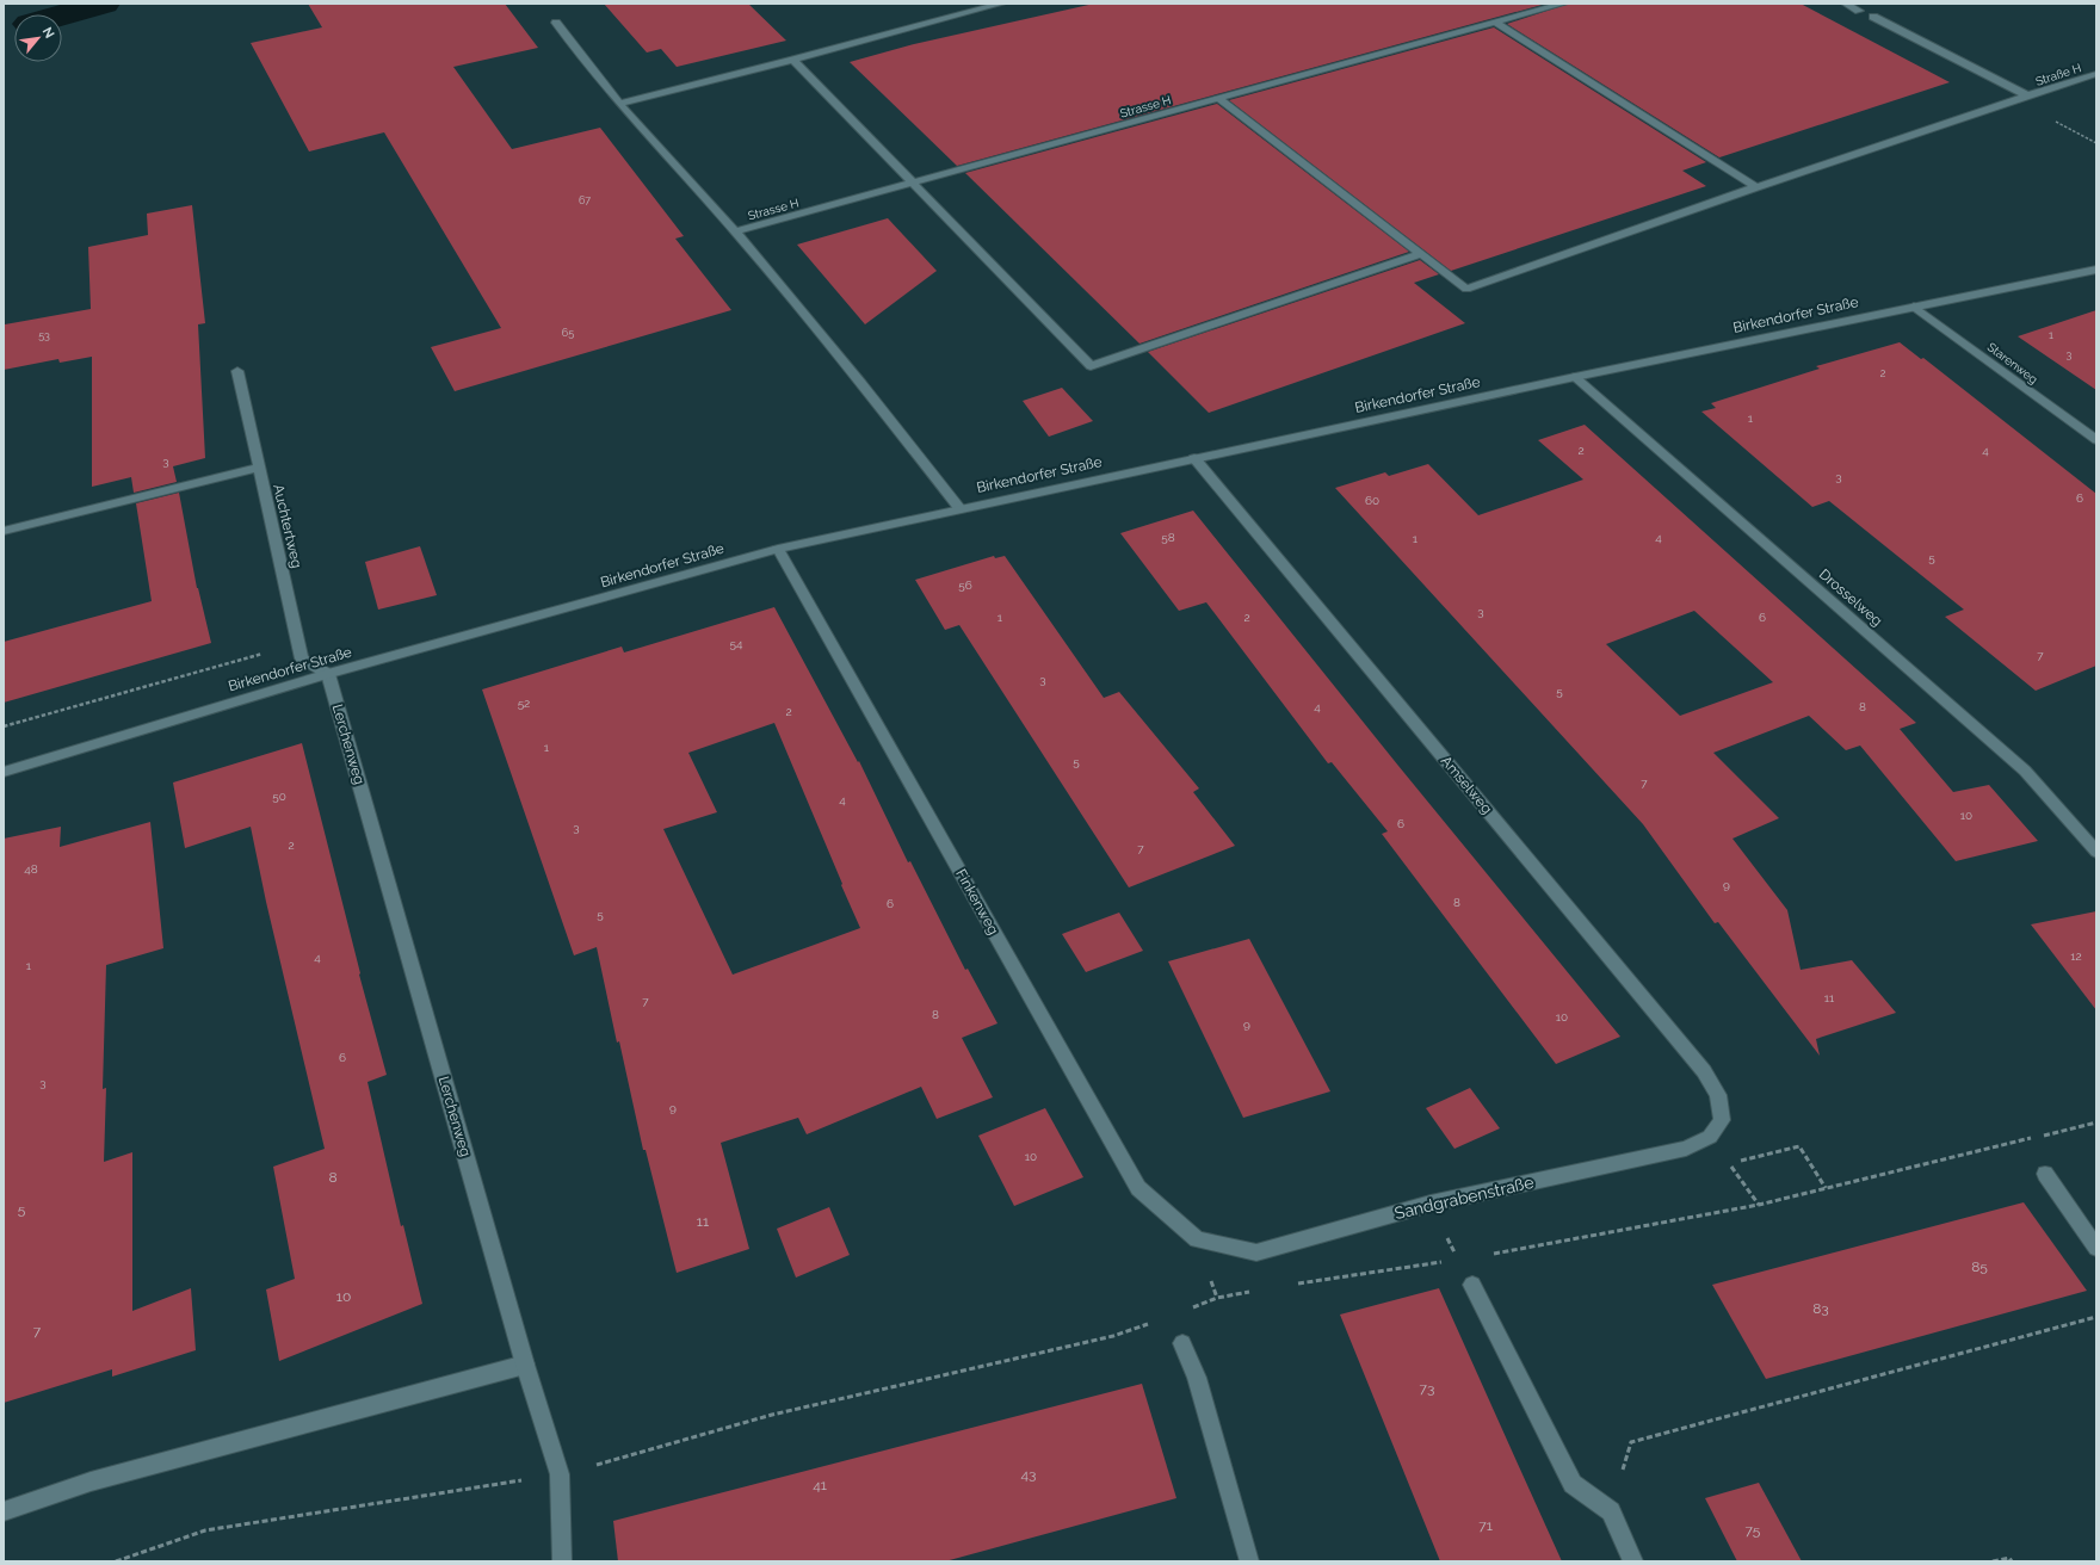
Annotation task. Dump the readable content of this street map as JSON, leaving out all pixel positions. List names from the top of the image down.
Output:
{
  "streets": {
    "street": [
      "Straße H",
      "Strasse H",
      "Birkendorfer Straße",
      "Starenweg",
      "Auchtertweg",
      "Drosselweg",
      "Lerchenweg",
      "Amselweg",
      "Finkenweg",
      "Sandgrabenstraße"
    ]
  },
  "crossings": [
    ["Birkendorfer Straße", "Starenweg"],
    ["Birkendorfer Straße", "Auchtertweg"],
    ["Birkendorfer Straße", "Drosselweg"],
    ["Birkendorfer Straße", "Lerchenweg"],
    ["Birkendorfer Straße", "Amselweg"],
    ["Birkendorfer Straße", "Finkenweg"],
    ["Auchtertweg", "Lerchenweg"],
    ["Amselweg", "Sandgrabenstraße"],
    ["Finkenweg", "Sandgrabenstraße"]
  ],
  "house_numbers": [
    "67",
    "65",
    "53",
    "1",
    "3",
    "2",
    "1",
    "2",
    "4",
    "3",
    "3",
    "6",
    "60",
    "58",
    "4",
    "1",
    "5",
    "56",
    "3",
    "1",
    "2",
    "6",
    "54",
    "7",
    "3",
    "5",
    "52",
    "4",
    "8",
    "2",
    "1",
    "5",
    "7",
    "50",
    "4",
    "10",
    "6",
    "3",
    "2",
    "7",
    "48",
    "9",
    "8",
    "6",
    "5",
    "12",
    "4",
    "1",
    "11",
    "7",
    "8",
    "10",
    "9",
    "6",
    "3",
    "9",
    "10",
    "8",
    "5",
    "11",
    "85",
    "10",
    "83",
    "7",
    "73",
    "43",
    "41",
    "71",
    "75"
  ],
  "north": "top right"
}
